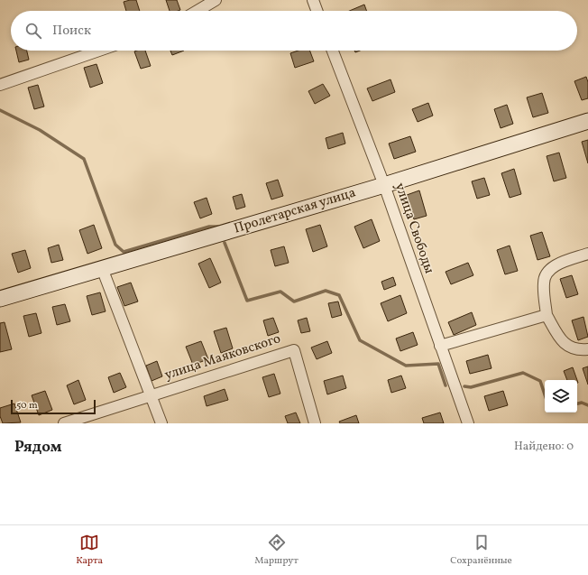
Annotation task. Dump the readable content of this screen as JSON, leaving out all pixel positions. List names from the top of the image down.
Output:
{
  "streets": {
    "main road": ["Пролетарская улица"],
    "street": ["улица Свободы", "улица Маяковского"]
  },
  "crossings": [
    ["Пролетарская улица", "улица Свободы"]
  ],
  "scale_bar": "50 m",
  "page": {
    "search": "Поиск",
    "scale": "50 m",
    "heading": ["Рядом", "Найдено: 0"],
    "nav": ["Карта", "Маршрут", "Сохранённые"]
  }
}
